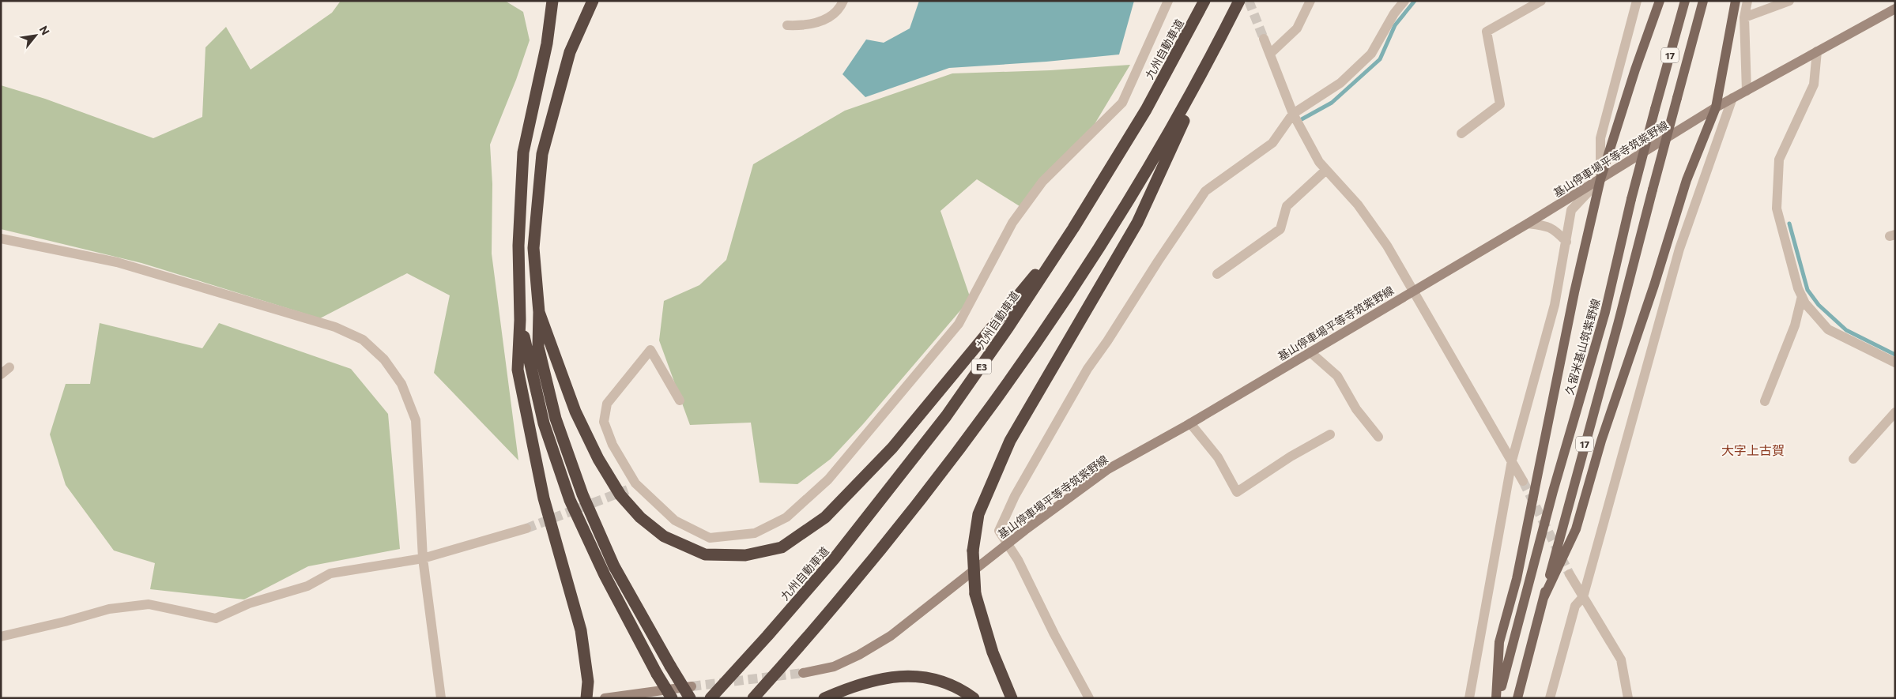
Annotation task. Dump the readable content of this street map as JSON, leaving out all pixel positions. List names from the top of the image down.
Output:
{
  "streets": {
    "highway": ["九州自動車道", "E3"],
    "main road": ["17", "基山停車場平等寺筑紫野線", "久留米基山筑紫野線"]
  },
  "districts": ["大字上古賀"],
  "north": "top right"
}
